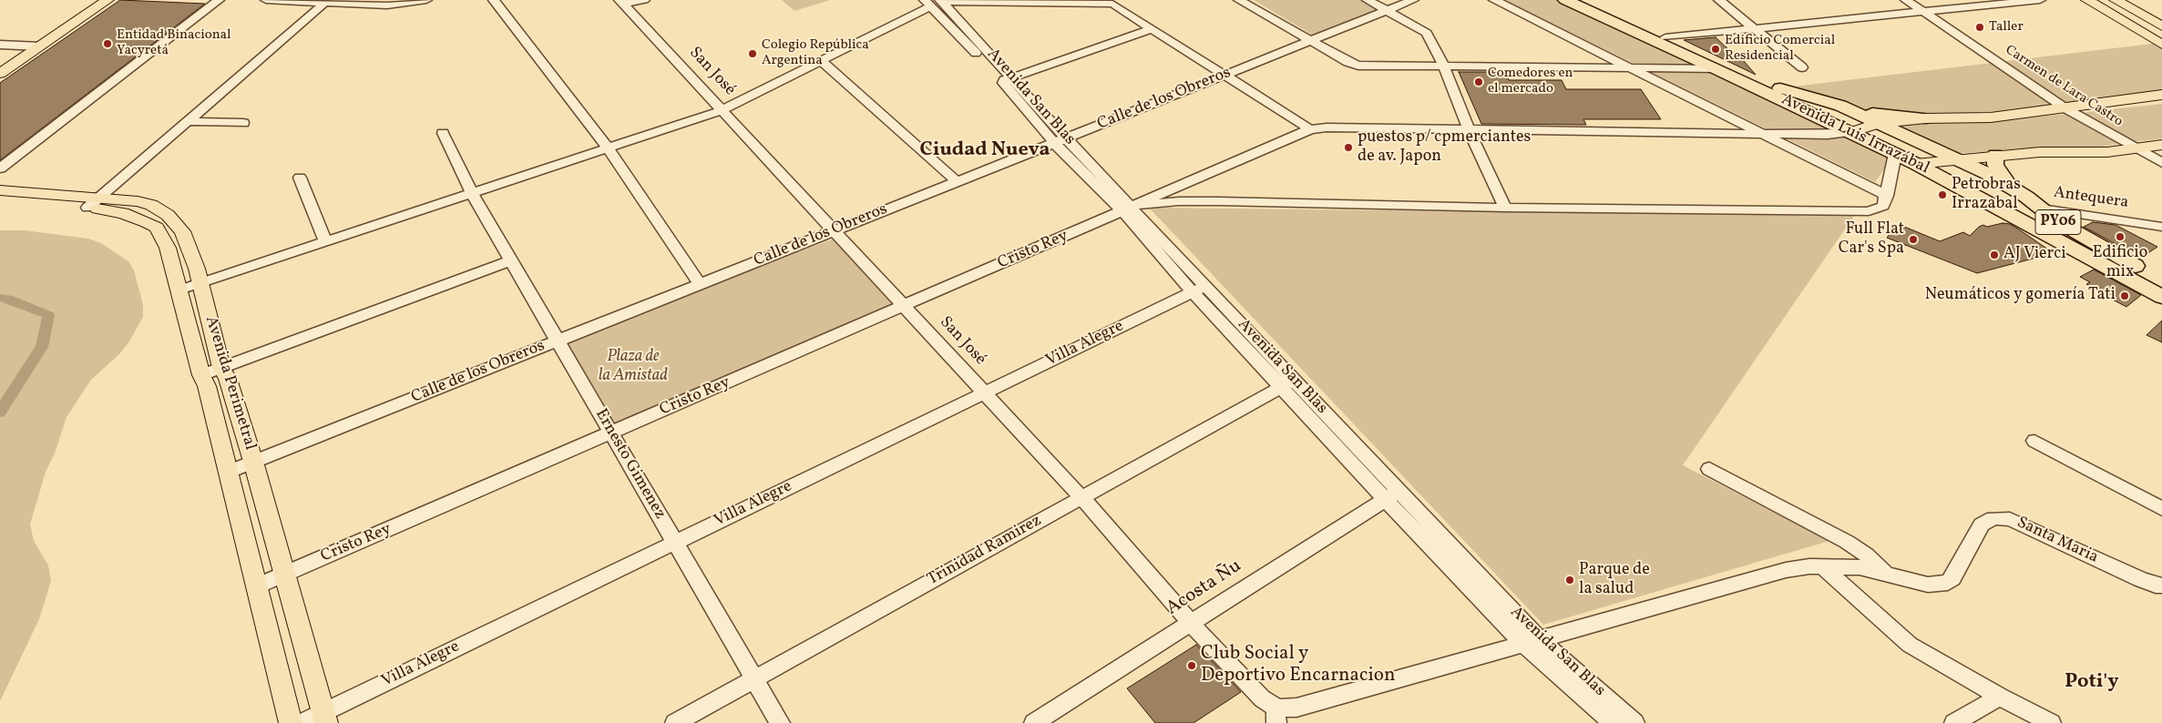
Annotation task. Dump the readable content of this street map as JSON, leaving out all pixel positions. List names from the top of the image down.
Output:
{
  "streets": {
    "highway": ["Avenida Luis Irrazábal", "PY06"],
    "main road": ["Avenida Perimetral"],
    "street": [
      "San José",
      "Carmen de Lara Castro",
      "Avenida San Blas",
      "Calle de los Obreros",
      "Antequera",
      "Cristo Rey",
      "Villa Alegre",
      "Ernesto Gimenez",
      "Santa Maria",
      "Trinidad Ramirez",
      "Acosta Ñu"
    ]
  },
  "crossings": [
    ["San José", "Calle de los Obreros"],
    ["San José", "Cristo Rey"],
    ["San José", "Villa Alegre"],
    ["San José", "Santa Maria"],
    ["San José", "Trinidad Ramirez"],
    ["San José", "Acosta Ñu"],
    ["Avenida San Blas", "Calle de los Obreros"],
    ["Avenida San Blas", "Cristo Rey"],
    ["Avenida San Blas", "Villa Alegre"],
    ["Avenida San Blas", "Santa Maria"],
    ["Avenida San Blas", "Trinidad Ramirez"],
    ["Avenida San Blas", "Acosta Ñu"],
    ["Calle de los Obreros", "Avenida Perimetral"],
    ["Calle de los Obreros", "Ernesto Gimenez"],
    ["Avenida Luis Irrazábal", "Antequera"],
    ["Avenida Luis Irrazábal", "Cristo Rey"],
    ["Cristo Rey", "Avenida Perimetral"],
    ["Cristo Rey", "Ernesto Gimenez"],
    ["Villa Alegre", "Avenida Perimetral"],
    ["Villa Alegre", "Ernesto Gimenez"],
    ["Ernesto Gimenez", "Trinidad Ramirez"]
  ],
  "districts": ["Ciudad Nueva", "Poti'y"],
  "parks": ["Plaza de la Amistad"],
  "places": [
    "Taller",
    "Entidad Binacional Yacyretá",
    "Edificio Comercial Residencial",
    "Colegio República Argentina",
    "Comedores en el mercado",
    "puestos p/ cpmerciantes de av. Japon",
    "Petrobras Irrazabal",
    "Edificio mix",
    "Full Flat Car's Spa",
    "AJ Vierci",
    "Neumáticos y gomería Tati",
    "Parque de la salud",
    "Club Social y Deportivo Encarnacion"
  ]
}
